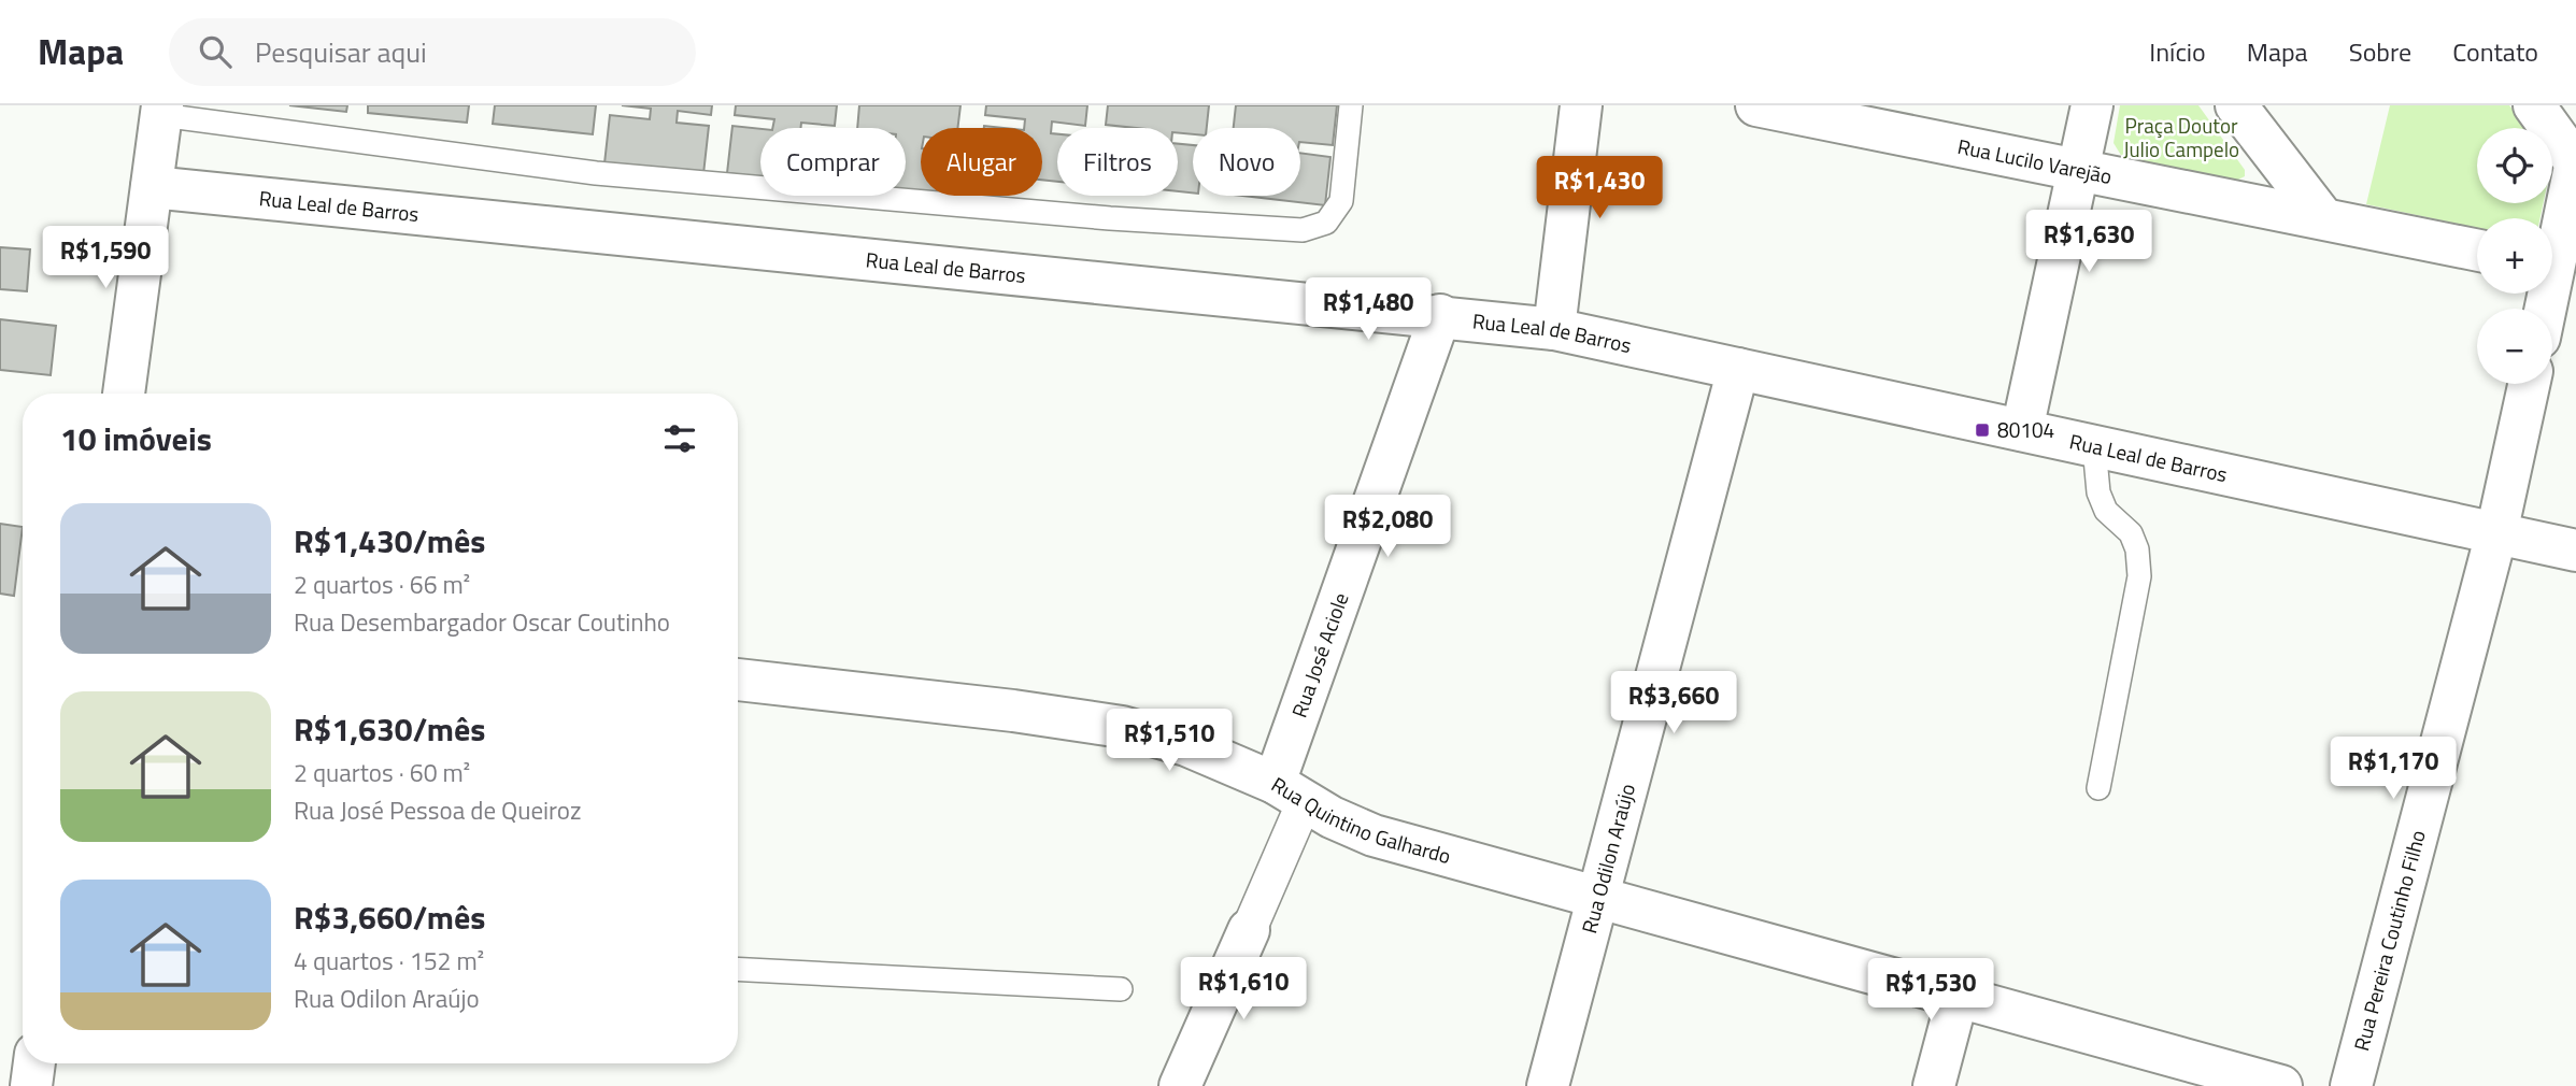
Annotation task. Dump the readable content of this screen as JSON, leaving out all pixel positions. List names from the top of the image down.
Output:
{
  "streets": {
    "street": [
      "Rua Lucilo Varejão",
      "Rua Leal de Barros",
      "Rua José Aciole",
      "Rua Quintino Galhardo",
      "Rua Odilon Araújo",
      "Rua Pereira Coutinho Filho"
    ]
  },
  "crossings": [
    ["Rua Leal de Barros", "Rua José Aciole"],
    ["Rua Leal de Barros", "Rua Odilon Araújo"],
    ["Rua Leal de Barros", "Rua Pereira Coutinho Filho"],
    ["Rua José Aciole", "Rua Quintino Galhardo"],
    ["Rua Quintino Galhardo", "Rua Odilon Araújo"]
  ],
  "parks": ["Praça Doutor Julio Campelo"],
  "places": {
    "transit": ["80104"]
  },
  "page": {
    "header": "Mapa",
    "search": "Pesquisar aqui",
    "nav": [
      "Início",
      "Mapa",
      "Sobre",
      "Contato"
    ],
    "map_buttons": ["+", "−"],
    "chip": [
      "Comprar",
      "Alugar",
      "Filtros",
      "Novo"
    ],
    "price": [
      "R$1,430",
      "R$1,630",
      "R$1,590",
      "R$1,480",
      "R$2,080",
      "R$3,660",
      "R$1,510",
      "R$1,170",
      "R$1,610",
      "R$1,530"
    ],
    "heading": "10 imóveis",
    "list": [
      {
        "name": "R$1,430/mês",
        "note": "2 quartos · 66 m² · Rua Desembargador Oscar Coutinho"
      },
      {
        "name": "R$1,630/mês",
        "note": "2 quartos · 60 m² · Rua José Pessoa de Queiroz"
      },
      {
        "name": "R$3,660/mês",
        "note": "4 quartos · 152 m² · Rua Odilon Araújo"
      }
    ]
  }
}
